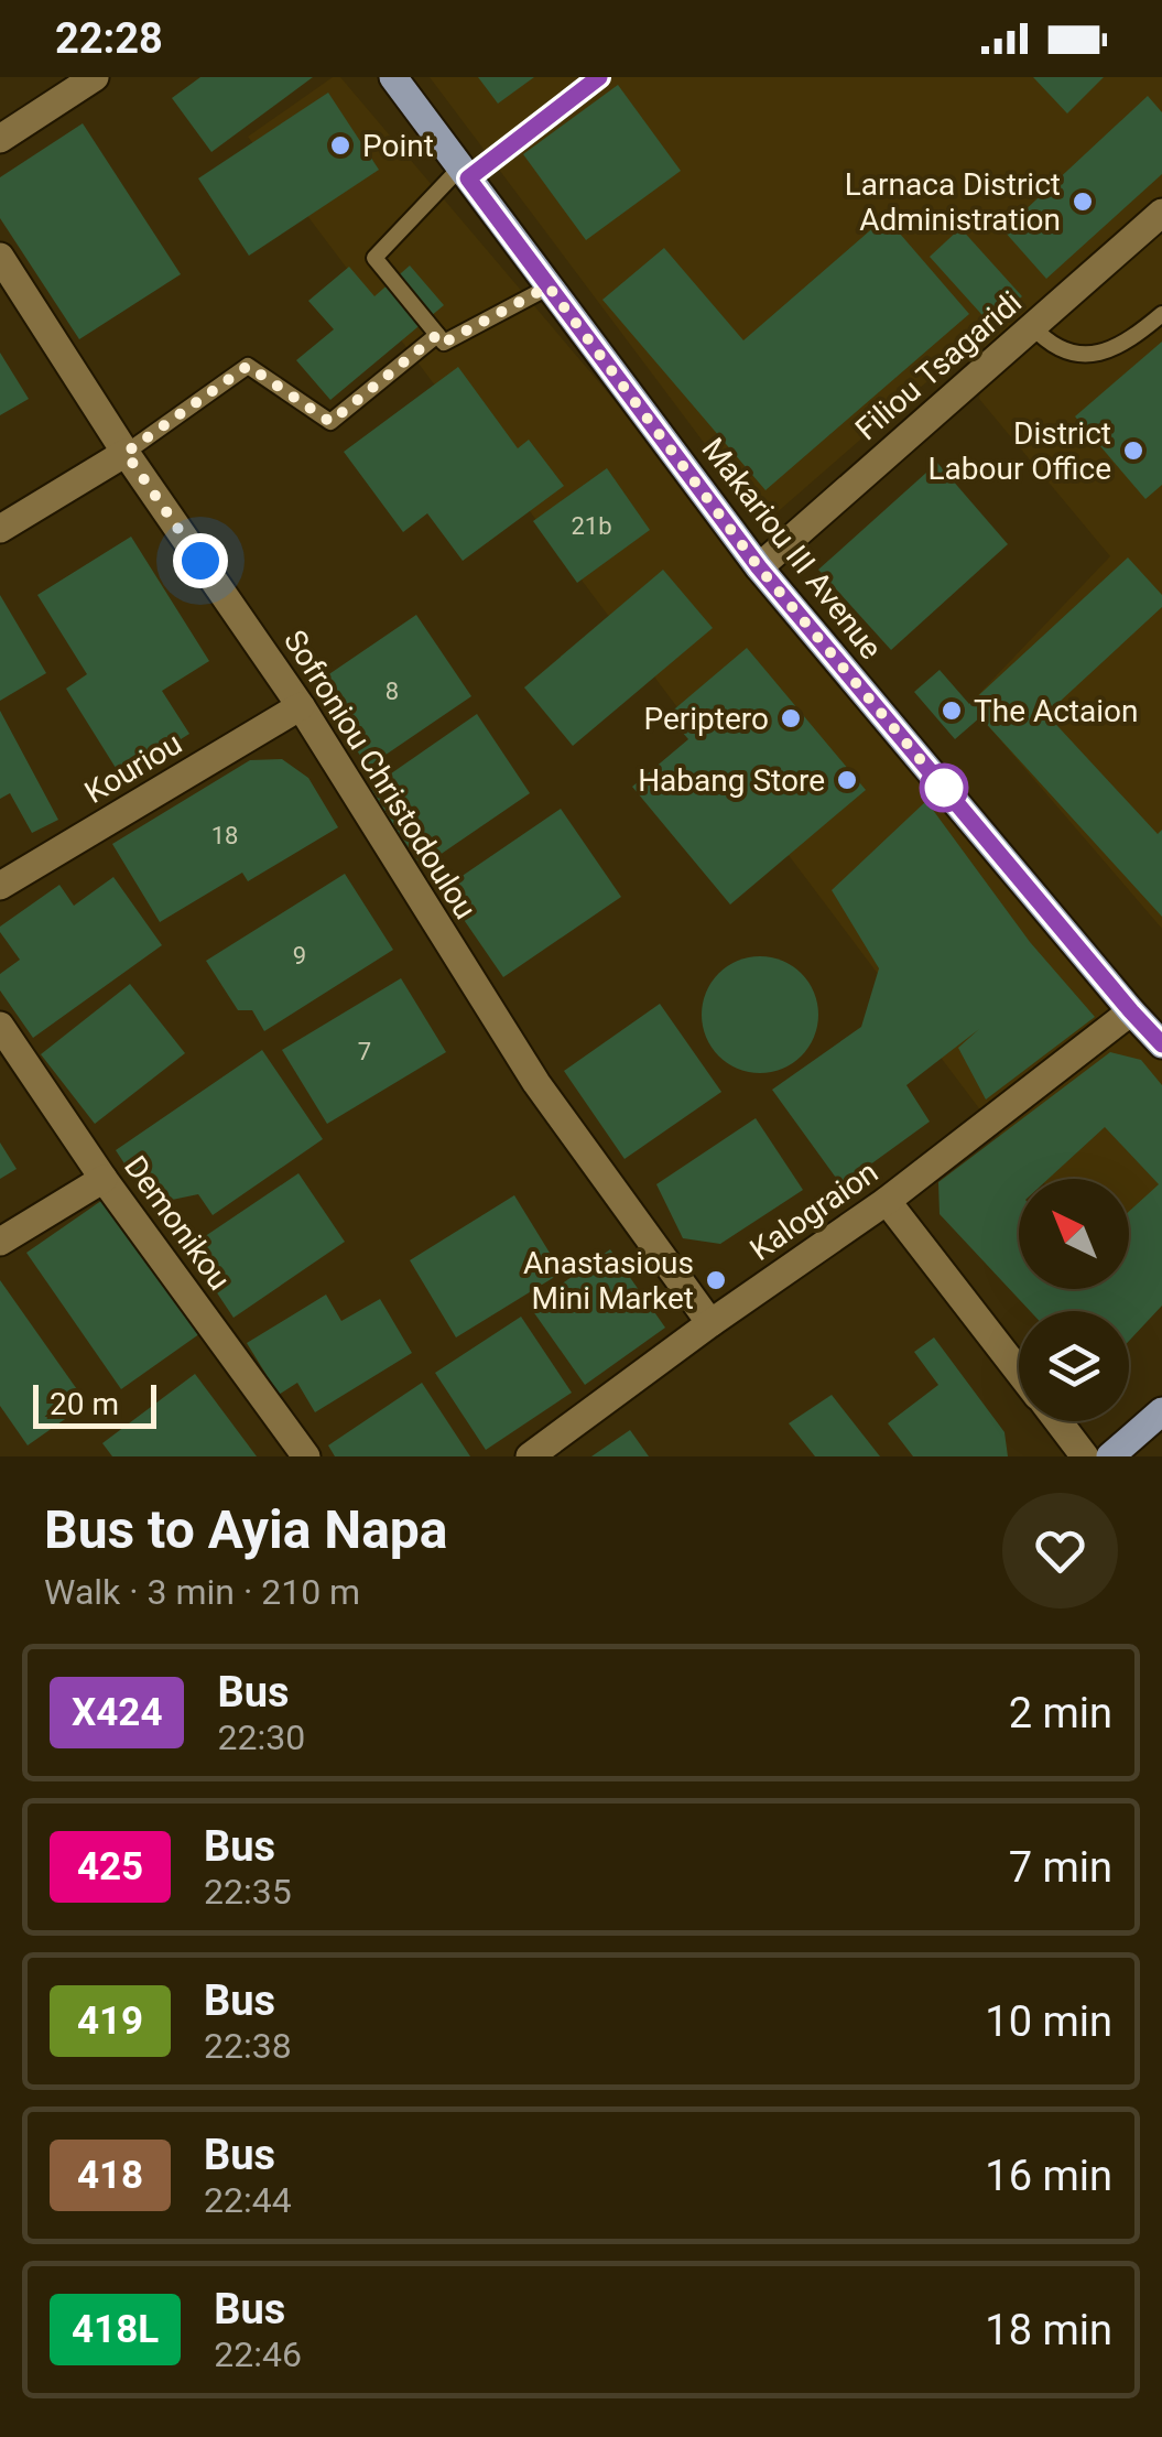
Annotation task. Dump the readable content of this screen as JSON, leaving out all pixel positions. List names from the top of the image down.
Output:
{
  "streets": {
    "main road": ["Makariou III Avenue"],
    "street": [
      "Filiou Tsagaridi",
      "Kouriou",
      "Sofroniou Christodoulou",
      "Kalograion",
      "Demonikou"
    ]
  },
  "crossings": [
    ["Filiou Tsagaridi", "Makariou III Avenue"],
    ["Makariou III Avenue", "Kalograion"],
    ["Kouriou", "Sofroniou Christodoulou"],
    ["Sofroniou Christodoulou", "Kalograion"]
  ],
  "places": [
    "Point",
    "Larnaca District Administration",
    "District Labour Office",
    "The Actaion",
    "Periptero",
    "Habang Store",
    "Anastasious Mini Market"
  ],
  "lines": ["bus line X424"],
  "house_numbers": [
    "21b",
    "8",
    "18",
    "9",
    "7"
  ],
  "scale_bar": "20 m",
  "north": "top left",
  "page": {
    "status": "22:28",
    "scale": "20 m",
    "heading": ["Bus to Ayia Napa", "Walk · 3 min · 210 m"],
    "list": [
      {
        "mark": "X424",
        "name": "Bus",
        "note": "22:30",
        "value": "2 min"
      },
      {
        "mark": "425",
        "name": "Bus",
        "note": "22:35",
        "value": "7 min"
      },
      {
        "mark": "419",
        "name": "Bus",
        "note": "22:38",
        "value": "10 min"
      },
      {
        "mark": "418",
        "name": "Bus",
        "note": "22:44",
        "value": "16 min"
      },
      {
        "mark": "418L",
        "name": "Bus",
        "note": "22:46",
        "value": "18 min"
      }
    ]
  }
}
